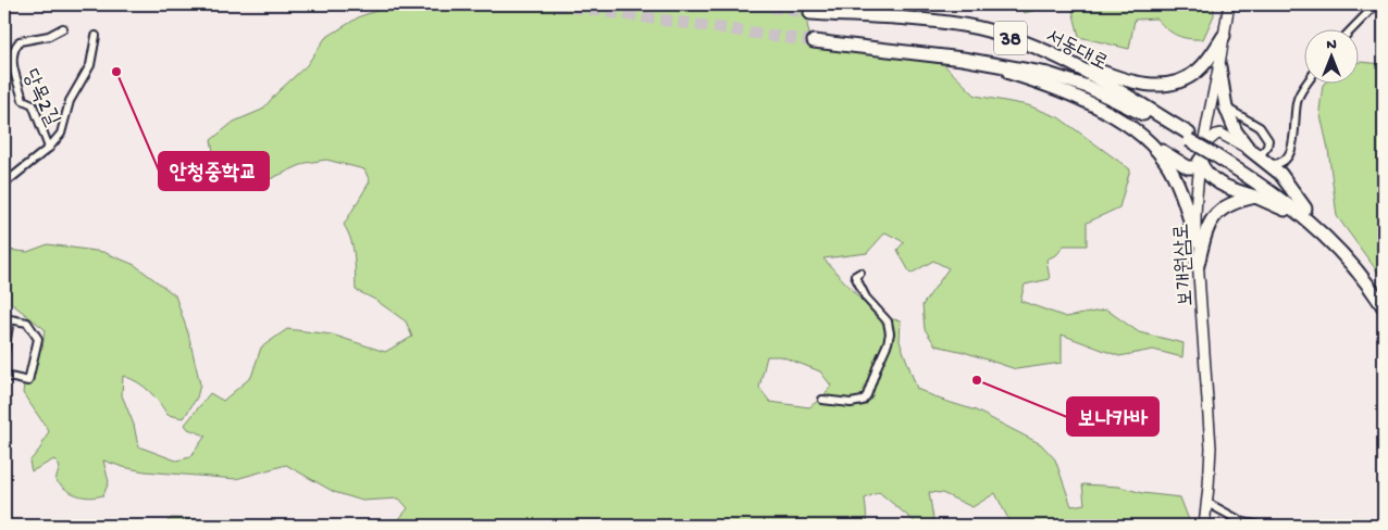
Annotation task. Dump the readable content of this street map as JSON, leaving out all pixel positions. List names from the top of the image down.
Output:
{
  "streets": {
    "highway": ["38", "서동대로"],
    "main road": ["보개원삼로"],
    "street": ["당목2길"]
  },
  "crossings": [
    ["38", "서동대로"]
  ],
  "places": ["안청중학교", "보나카바"],
  "north": "top"
}
